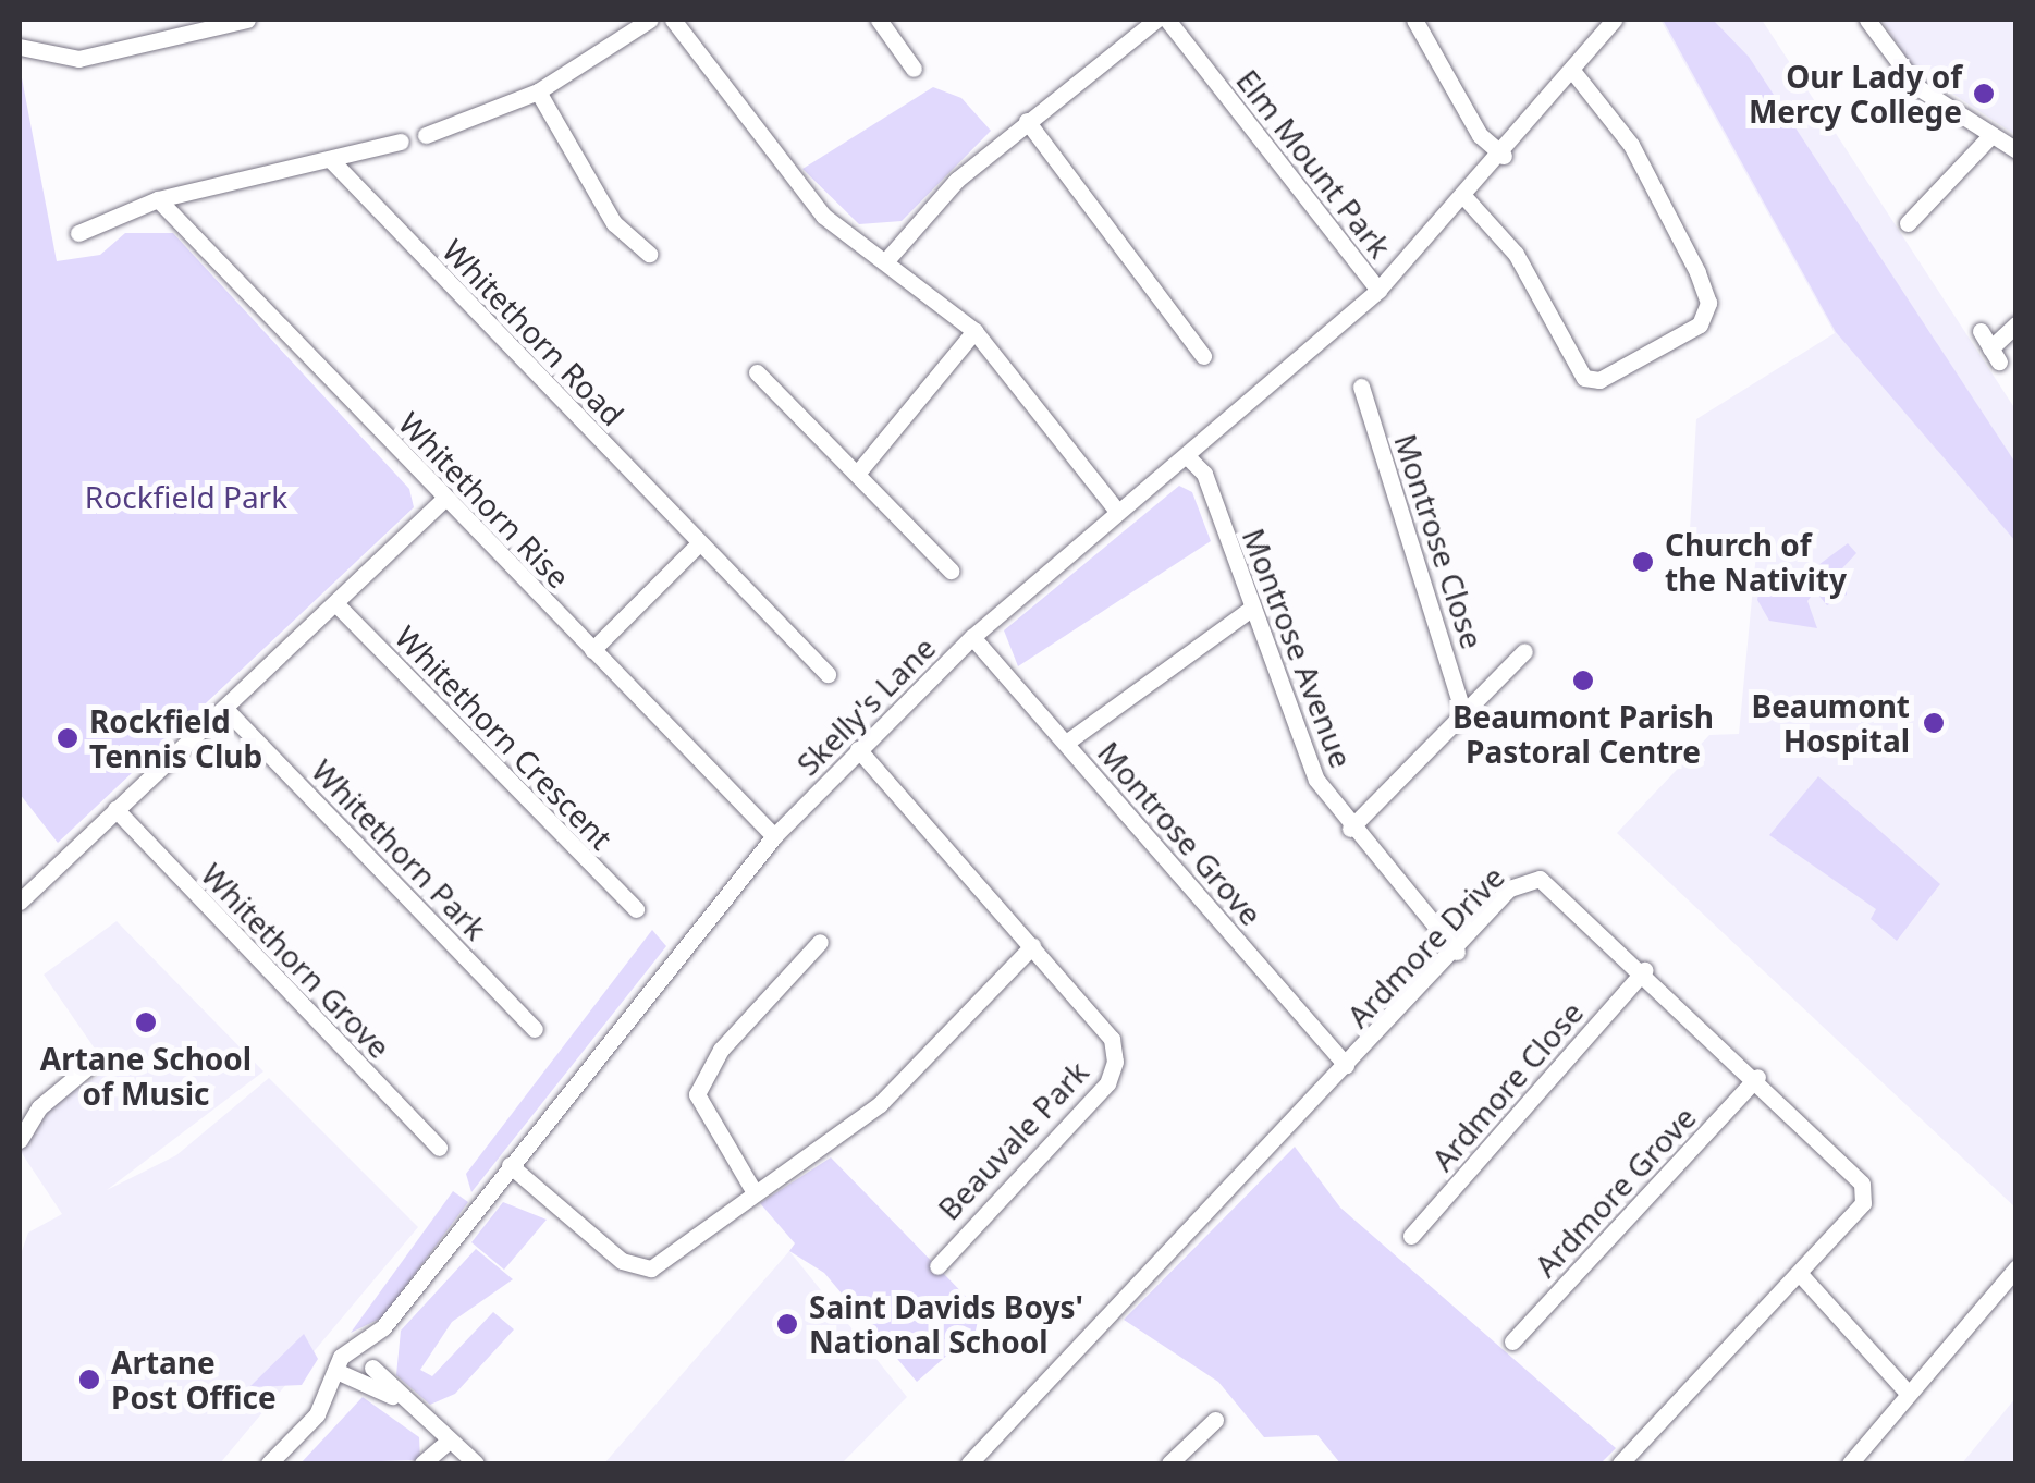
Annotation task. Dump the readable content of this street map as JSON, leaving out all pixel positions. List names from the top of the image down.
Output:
{
  "streets": {
    "street": [
      "Elm Mount Park",
      "Whitethorn Road",
      "Whitethorn Rise",
      "Montrose Close",
      "Montrose Avenue",
      "Skelly's Lane",
      "Whitethorn Crescent",
      "Montrose Grove",
      "Whitethorn Park",
      "Ardmore Drive",
      "Whitethorn Grove",
      "Ardmore Close",
      "Beauvale Park",
      "Ardmore Grove"
    ]
  },
  "crossings": [
    ["Elm Mount Park", "Skelly's Lane"],
    ["Whitethorn Rise", "Skelly's Lane"],
    ["Montrose Avenue", "Skelly's Lane"],
    ["Montrose Avenue", "Ardmore Drive"],
    ["Skelly's Lane", "Montrose Grove"],
    ["Skelly's Lane", "Beauvale Park"],
    ["Montrose Grove", "Ardmore Drive"],
    ["Ardmore Drive", "Ardmore Close"],
    ["Ardmore Drive", "Ardmore Grove"]
  ],
  "parks": ["Rockfield Park"],
  "places": [
    "Our Lady of Mercy College",
    "Church of the Nativity",
    "Beaumont Parish Pastoral Centre",
    "Beaumont Hospital",
    "Rockfield Tennis Club",
    "Artane School of Music",
    "Saint Davids Boys' National School",
    "Artane Post Office"
  ]
}
